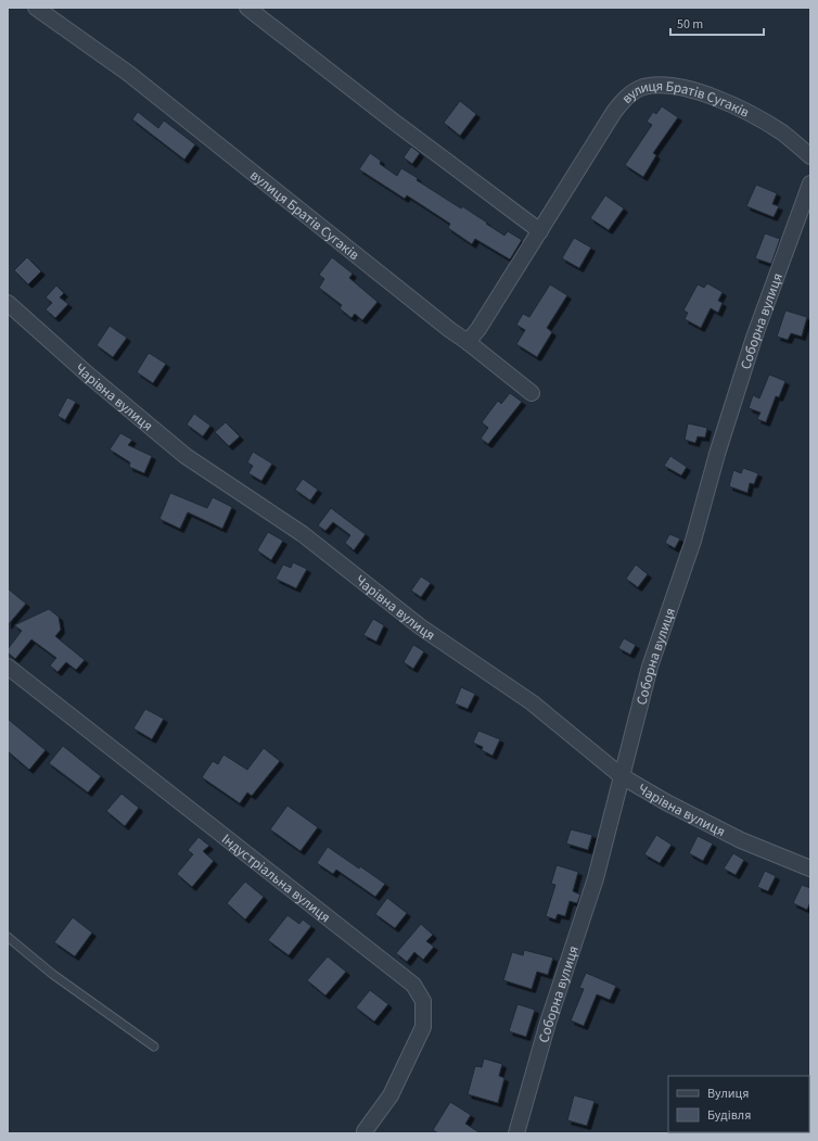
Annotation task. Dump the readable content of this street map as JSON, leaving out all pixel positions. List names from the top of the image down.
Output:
{
  "streets": {
    "street": [
      "вулиця Братів Сугаків",
      "Соборна вулиця",
      "Чарівна вулиця",
      "Індустріальна вулиця"
    ]
  },
  "crossings": [
    ["Соборна вулиця", "Чарівна вулиця"]
  ],
  "legend": ["Вулиця", "Будівля"],
  "scale_bar": "50 m"
}
